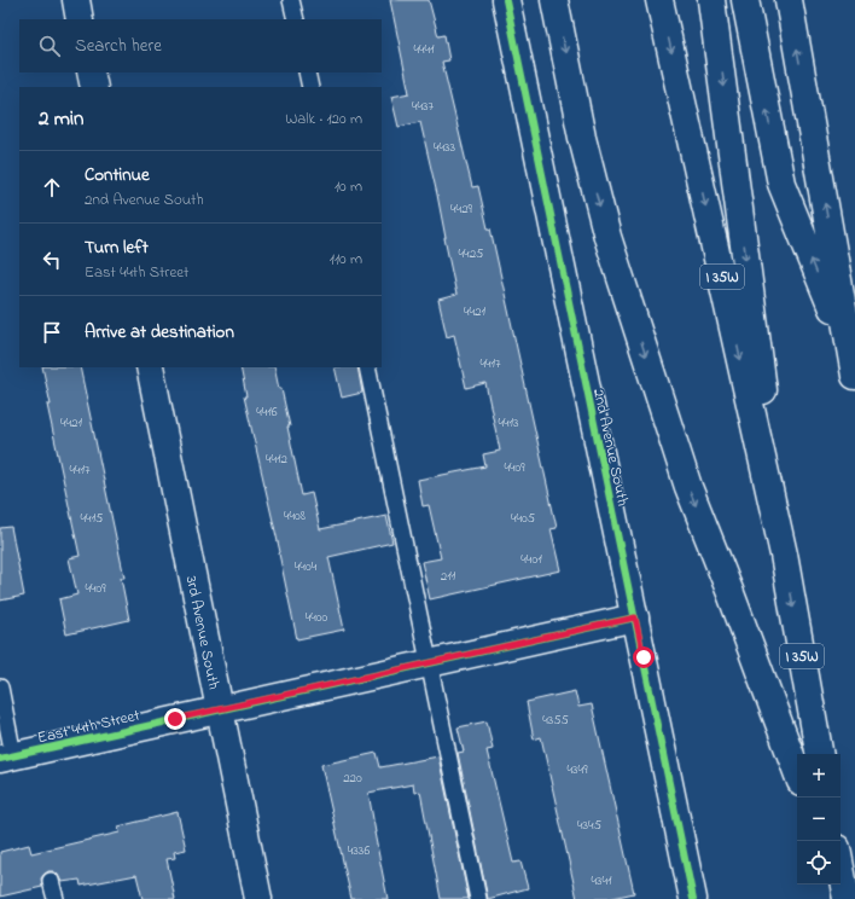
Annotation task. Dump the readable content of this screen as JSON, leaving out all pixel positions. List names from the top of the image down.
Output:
{
  "streets": {
    "main road": [
      "I 35W",
      "2nd Avenue South",
      "3rd Avenue South",
      "East 44th Street"
    ]
  },
  "crossings": [
    ["2nd Avenue South", "East 44th Street"],
    ["3rd Avenue South", "East 44th Street"]
  ],
  "house_numbers": [
    "4441",
    "4437",
    "4433",
    "4429",
    "4425",
    "4421",
    "4417",
    "4416",
    "4421",
    "4413",
    "4412",
    "4409",
    "4417",
    "4408",
    "4415",
    "4405",
    "4401",
    "4404",
    "211",
    "4409",
    "4400",
    "4355",
    "4349",
    "220",
    "4345",
    "4336",
    "4341"
  ],
  "page": {
    "search": "Search here",
    "heading": ["2 min", "Walk · 120 m"],
    "list": [
      ["Continue", "2nd Avenue South", "10 m"],
      ["Turn left", "East 44th Street", "110 m"],
      "Arrive at destination"
    ],
    "map_buttons": ["+", "−"]
  }
}
